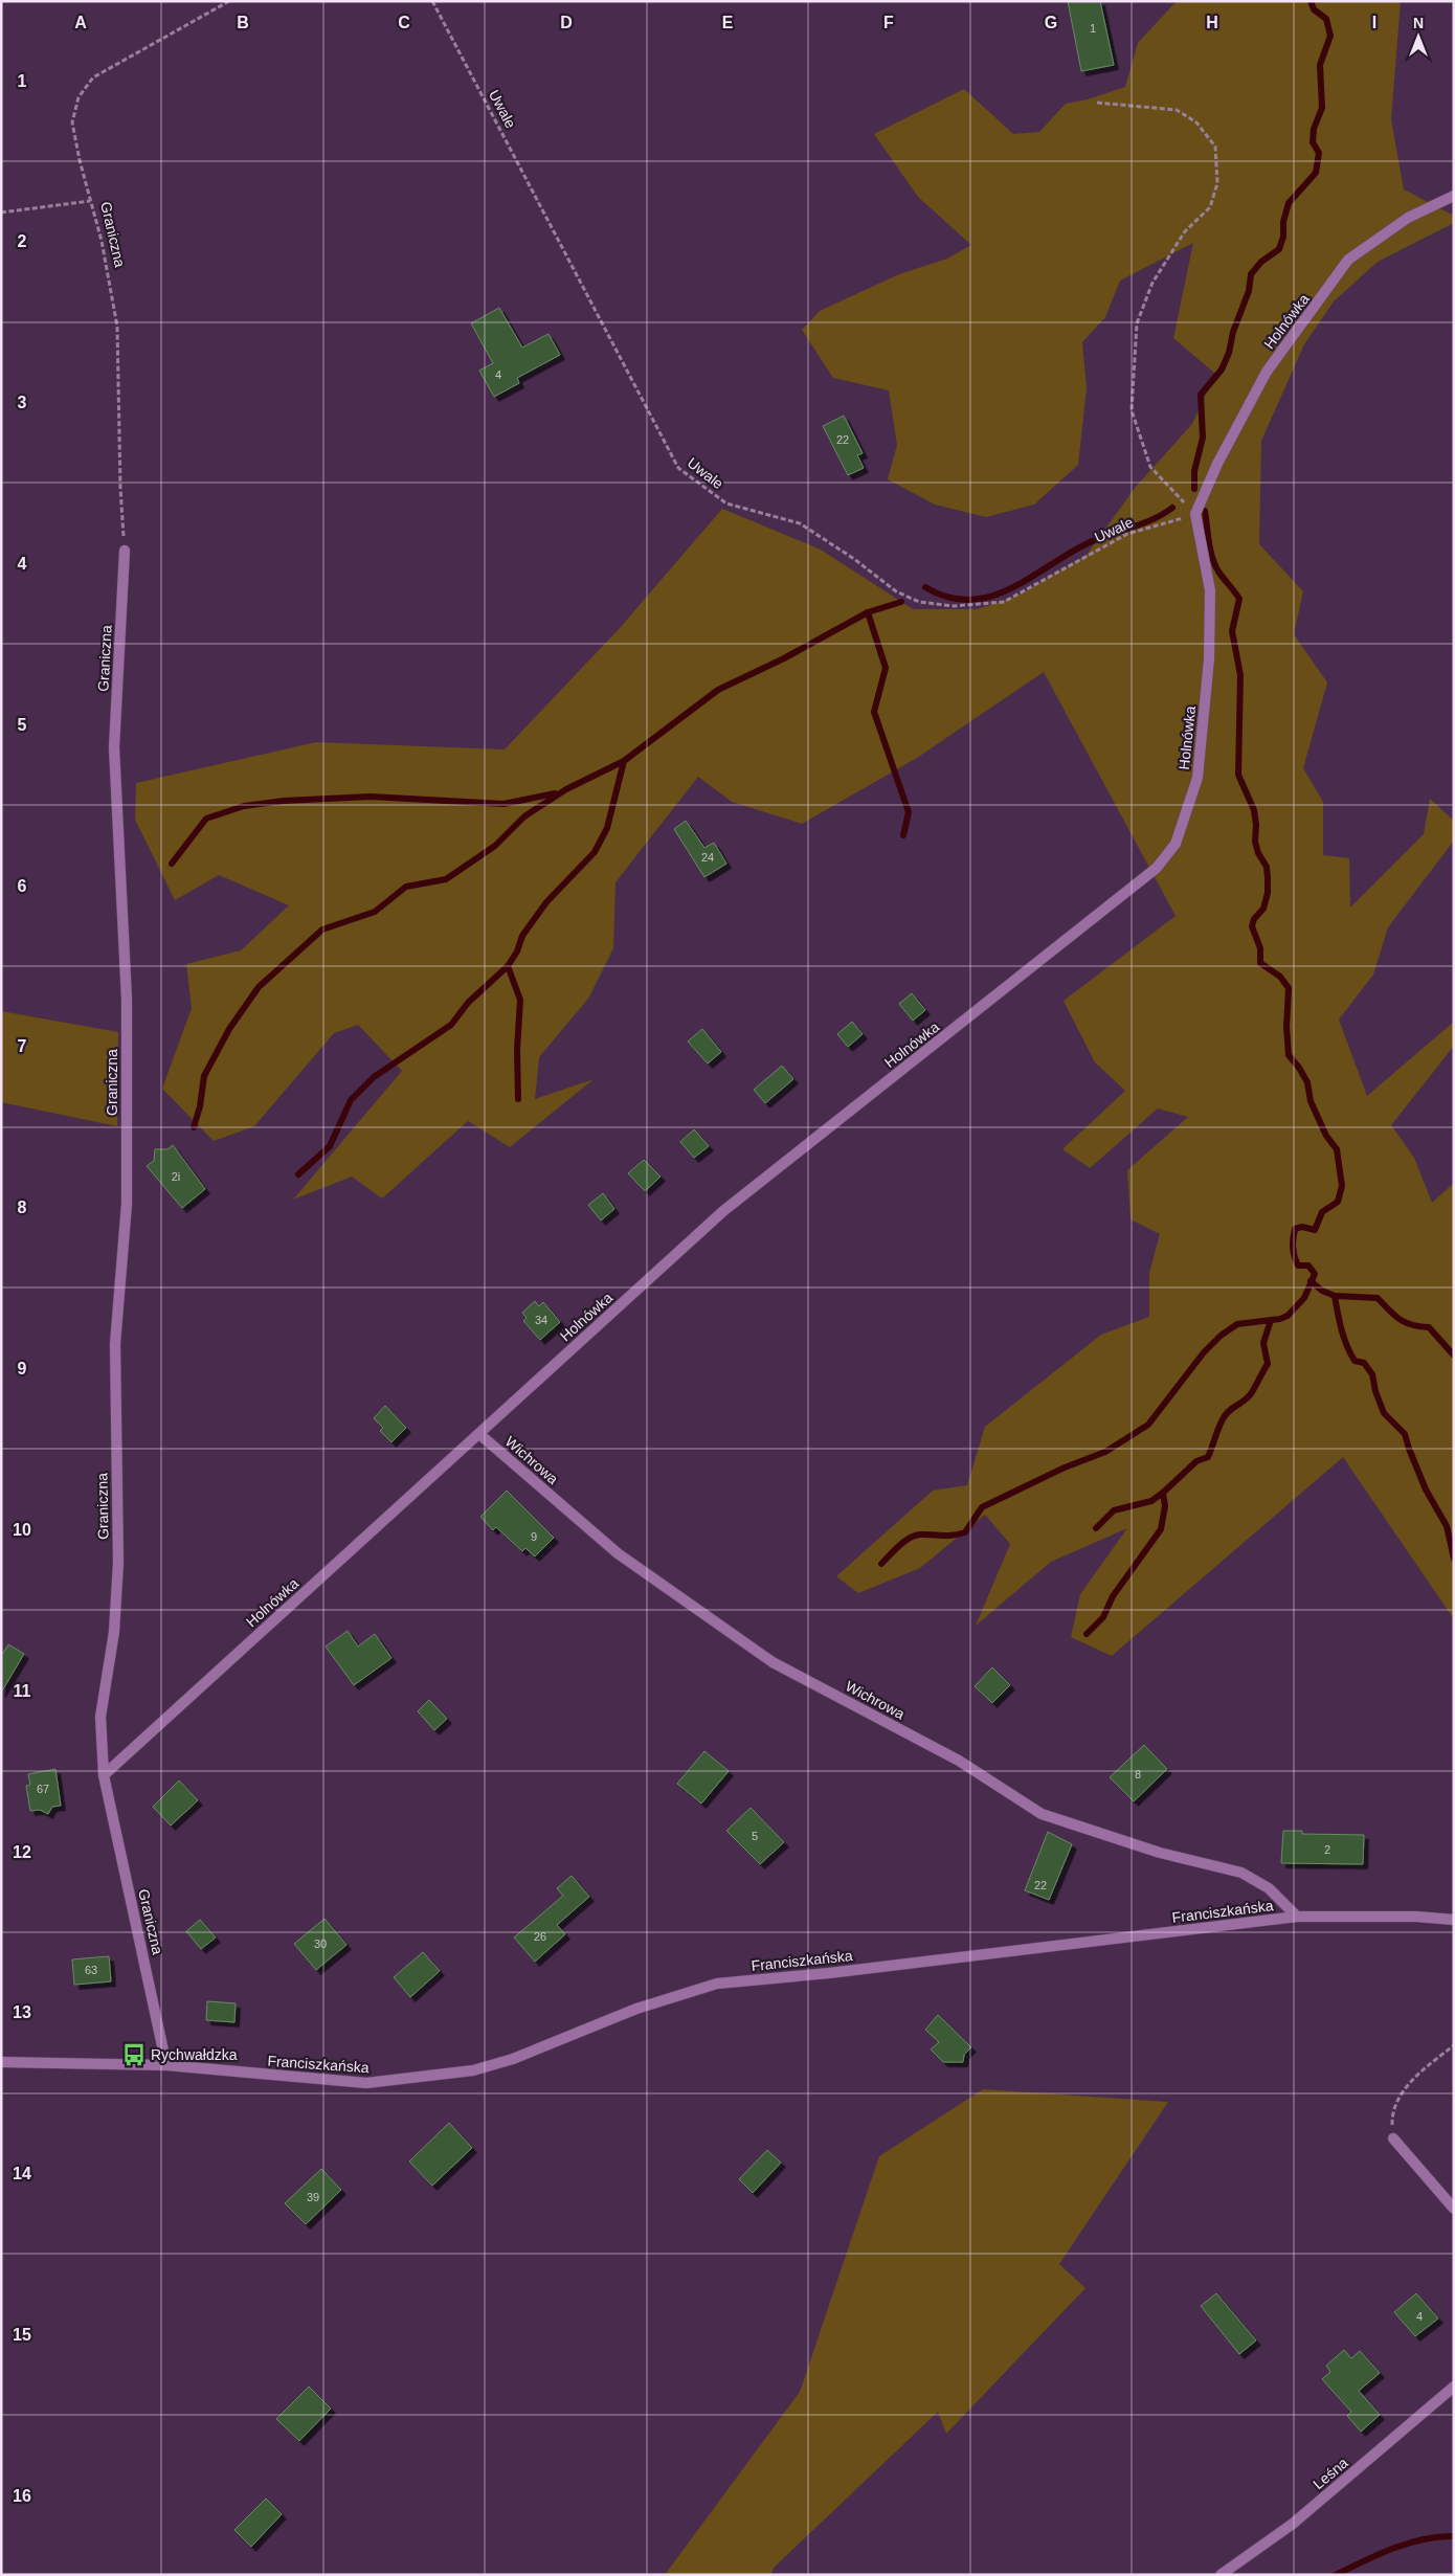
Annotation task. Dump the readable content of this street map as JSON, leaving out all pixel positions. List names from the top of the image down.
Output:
{
  "streets": {
    "street": [
      "Graniczna",
      "Holnówka",
      "Wichrowa",
      "Franciszkańska",
      "Leśna"
    ],
    "path": ["Uwale"]
  },
  "crossings": [
    ["Uwale", "Holnówka"],
    ["Graniczna", "Holnówka"],
    ["Graniczna", "Franciszkańska"],
    ["Holnówka", "Wichrowa"],
    ["Wichrowa", "Franciszkańska"]
  ],
  "places": {
    "bus stop": ["Rychwałdzka"]
  },
  "house_numbers": [
    "1",
    "4",
    "22",
    "24",
    "2i",
    "34",
    "9",
    "8",
    "67",
    "5",
    "2",
    "22",
    "26",
    "30",
    "63",
    "39",
    "4"
  ],
  "north": "top",
  "grid": {
    "columns": [
      "A",
      "B",
      "C",
      "D",
      "E",
      "F",
      "G",
      "H",
      "I"
    ],
    "rows": [
      "1",
      "2",
      "3",
      "4",
      "5",
      "6",
      "7",
      "8",
      "9",
      "10",
      "11",
      "12",
      "13",
      "14",
      "15",
      "16"
    ]
  }
}
